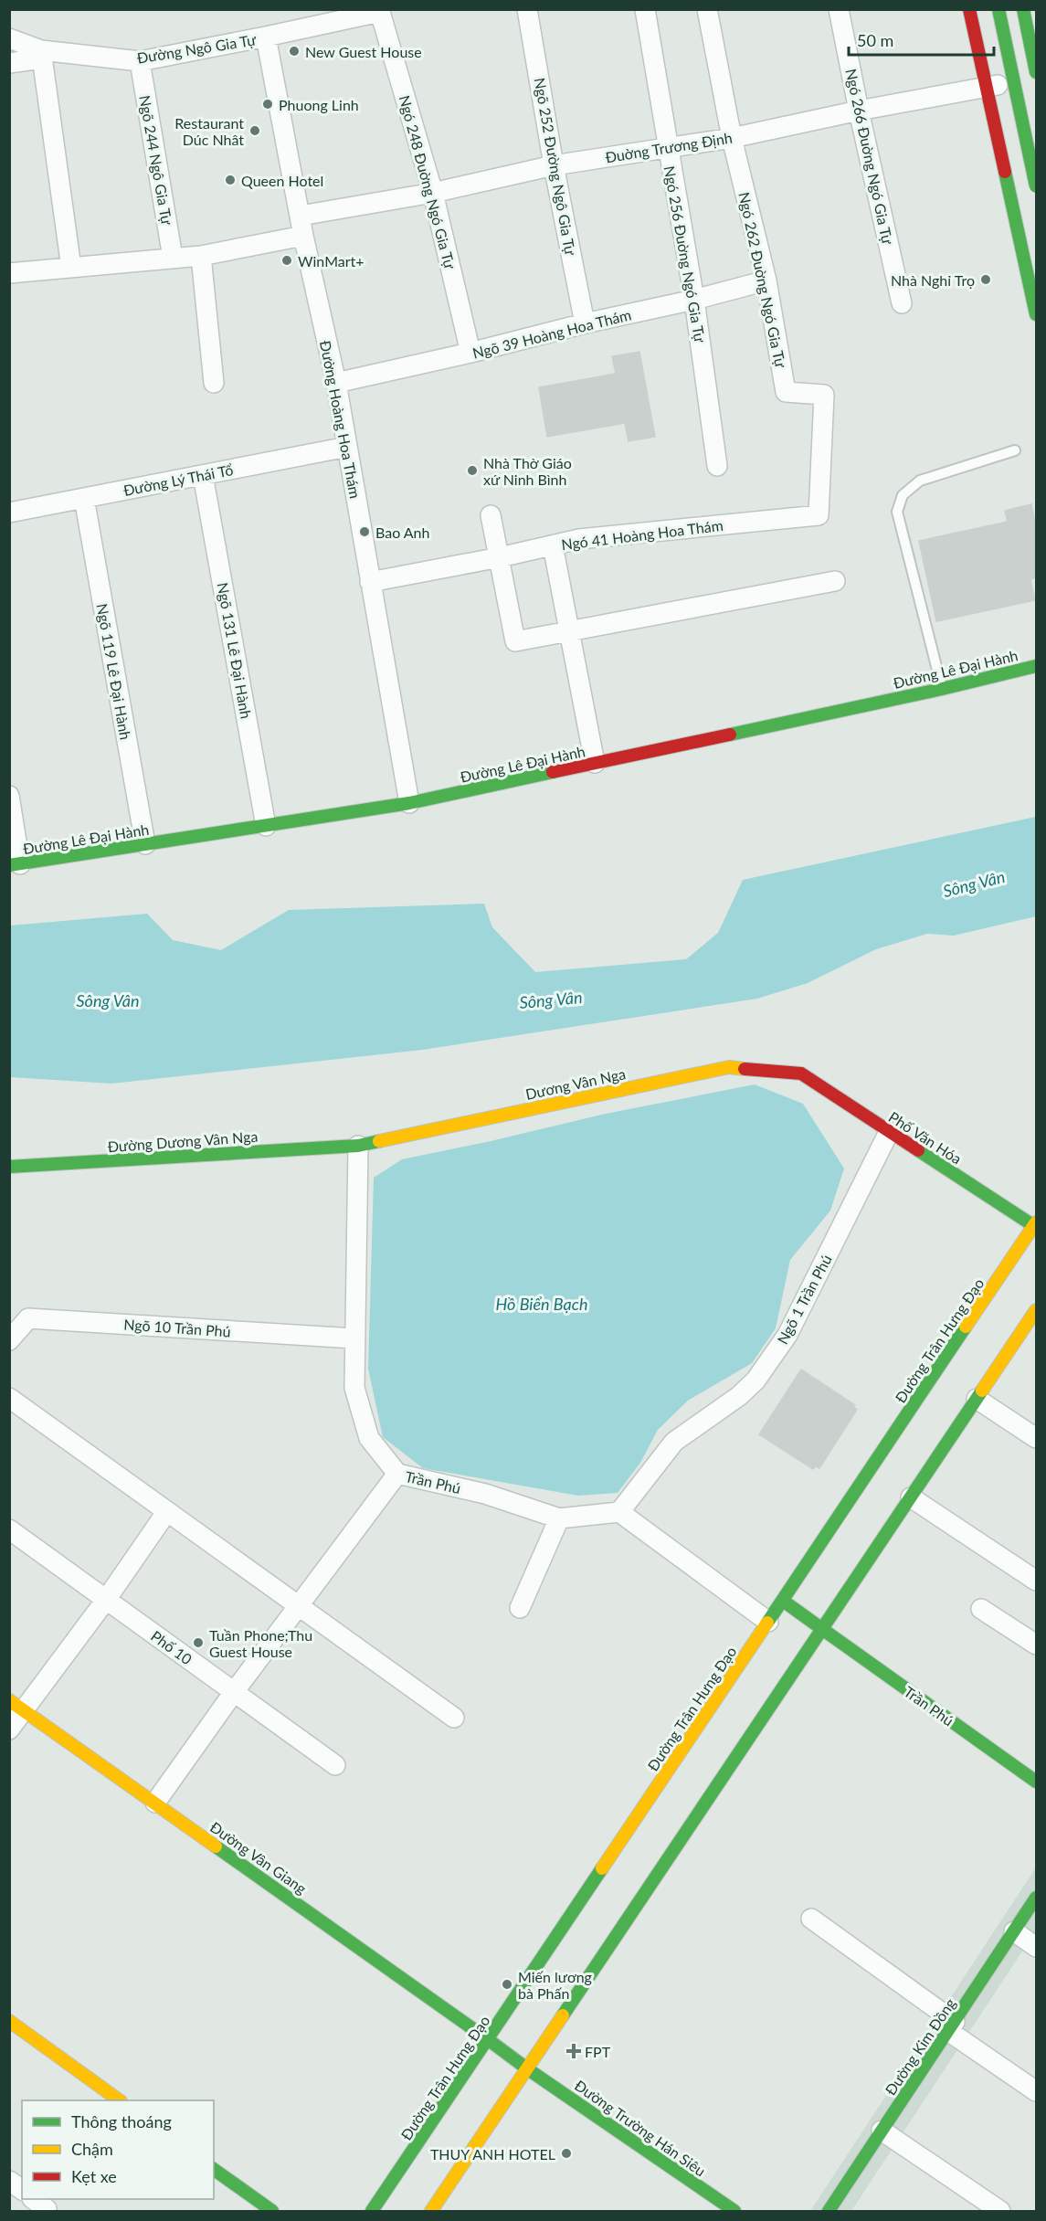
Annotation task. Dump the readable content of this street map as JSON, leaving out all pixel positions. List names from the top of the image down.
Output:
{
  "streets": {
    "main road": [
      "Đường Lê Đại Hành",
      "Dương Vân Nga",
      "Phố Văn Hóa",
      "Đường Dương Vân Nga",
      "Đường Trân Hưng Đạo",
      "Trần Phú",
      "Đường Vân Giang",
      "Đường Kim Đồng",
      "Đường Trường Hán Siêu"
    ],
    "street": [
      "Đường Ngô Gia Tự",
      "Đuờng Trương Định",
      "Ngó 266 Đuờng Ngó Gia Tự",
      "Ngõ 244 Ngô Gia Tự",
      "Ngõ 252 Đường Ngô Gia Tự",
      "Ngó 248 Đuờng Ngó Gia Tự",
      "Ngó 256 Đuờng Ngó Gia Tự",
      "Ngó 262 Đuờng Ngó Gia Tự",
      "Ngõ 39 Hoàng Hoa Thám",
      "Đường Hoàng Hoa Thám",
      "Đường Lý Thái Tổ",
      "Ngó 41 Hoàng Hoa Thám",
      "Ngõ 131 Lê Đại Hành",
      "Ngõ 119 Lê Đại Hành",
      "Ngõ 1 Trần Phú",
      "Ngõ 10 Trần Phú",
      "Phố 10"
    ]
  },
  "crossings": [
    ["Đường Ngô Gia Tự", "Ngõ 244 Ngô Gia Tự"],
    ["Đường Ngô Gia Tự", "Ngó 248 Đuờng Ngó Gia Tự"],
    ["Đường Ngô Gia Tự", "Đường Hoàng Hoa Thám"],
    ["Đuờng Trương Định", "Ngó 266 Đuờng Ngó Gia Tự"],
    ["Đuờng Trương Định", "Ngõ 252 Đường Ngô Gia Tự"],
    ["Đuờng Trương Định", "Ngó 248 Đuờng Ngó Gia Tự"],
    ["Đuờng Trương Định", "Ngó 256 Đuờng Ngó Gia Tự"],
    ["Đuờng Trương Định", "Ngó 262 Đuờng Ngó Gia Tự"],
    ["Đuờng Trương Định", "Đường Hoàng Hoa Thám"],
    ["Ngõ 252 Đường Ngô Gia Tự", "Ngõ 39 Hoàng Hoa Thám"],
    ["Ngó 248 Đuờng Ngó Gia Tự", "Ngõ 39 Hoàng Hoa Thám"],
    ["Ngó 256 Đuờng Ngó Gia Tự", "Ngõ 39 Hoàng Hoa Thám"],
    ["Ngó 262 Đuờng Ngó Gia Tự", "Ngõ 39 Hoàng Hoa Thám"],
    ["Ngó 262 Đuờng Ngó Gia Tự", "Ngó 41 Hoàng Hoa Thám"],
    ["Ngõ 39 Hoàng Hoa Thám", "Đường Hoàng Hoa Thám"],
    ["Đường Hoàng Hoa Thám", "Đường Lý Thái Tổ"],
    ["Đường Hoàng Hoa Thám", "Ngó 41 Hoàng Hoa Thám"],
    ["Đường Hoàng Hoa Thám", "Đường Lê Đại Hành"],
    ["Đường Lý Thái Tổ", "Ngõ 131 Lê Đại Hành"],
    ["Đường Lý Thái Tổ", "Ngõ 119 Lê Đại Hành"],
    ["Ngõ 131 Lê Đại Hành", "Đường Lê Đại Hành"],
    ["Đường Lê Đại Hành", "Ngõ 119 Lê Đại Hành"],
    ["Dương Vân Nga", "Phố Văn Hóa"],
    ["Dương Vân Nga", "Đường Dương Vân Nga"],
    ["Dương Vân Nga", "Trần Phú"],
    ["Phố Văn Hóa", "Ngõ 1 Trần Phú"],
    ["Phố Văn Hóa", "Đường Trân Hưng Đạo"],
    ["Đường Dương Vân Nga", "Trần Phú"],
    ["Ngõ 1 Trần Phú", "Trần Phú"],
    ["Ngõ 10 Trần Phú", "Trần Phú"],
    ["Đường Trân Hưng Đạo", "Trần Phú"],
    ["Đường Trân Hưng Đạo", "Đường Vân Giang"],
    ["Đường Vân Giang", "Đường Trường Hán Siêu"]
  ],
  "water": ["Sông Vân", "Hồ Biển Bạch"],
  "places": {
    "other": [
      "New Guest House",
      "Phuong Linh",
      "Restaurant Dúc Nhât",
      "Queen Hotel",
      "WinMart+",
      "Nhà Nghỉ Trọ",
      "Nhà Thờ Giáo xứ Ninh Bình",
      "Bao Anh",
      "Tuần Phone;Thu Guest House",
      "Miến lương bà Phấn",
      "THUY ANH HOTEL"
    ],
    "health": ["FPT"]
  },
  "legend": ["Thông thoáng", "Chậm", "Kẹt xe"],
  "scale_bar": "50 m"
}
